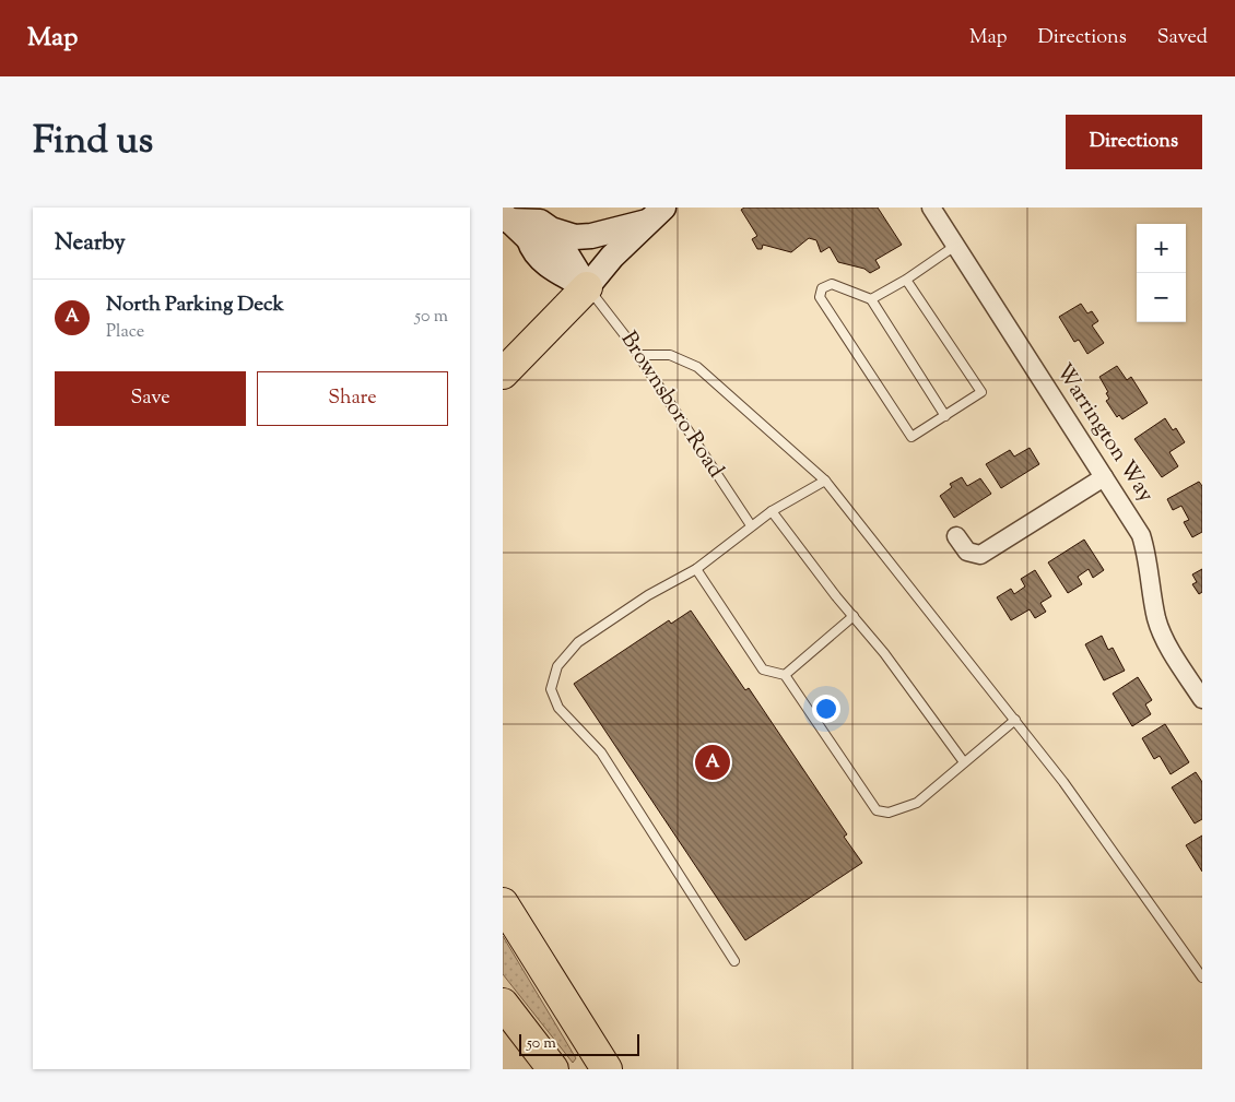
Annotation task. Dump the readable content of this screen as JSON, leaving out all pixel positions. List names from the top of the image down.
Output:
{
  "streets": {
    "street": ["Brownsboro Road", "Warrington Way"]
  },
  "scale_bar": "50 m",
  "page": {
    "header": "Map",
    "nav": ["Map", "Directions", "Saved"],
    "title": "Find us",
    "buttons": [
      "Directions",
      ["Save", "Share"]
    ],
    "heading": "Nearby",
    "map_buttons": ["+", "−"],
    "list": [
      {
        "mark": "A",
        "name": "North Parking Deck",
        "note": "Place",
        "value": "50 m"
      }
    ],
    "pins": "A",
    "scale": "50 m"
  }
}
